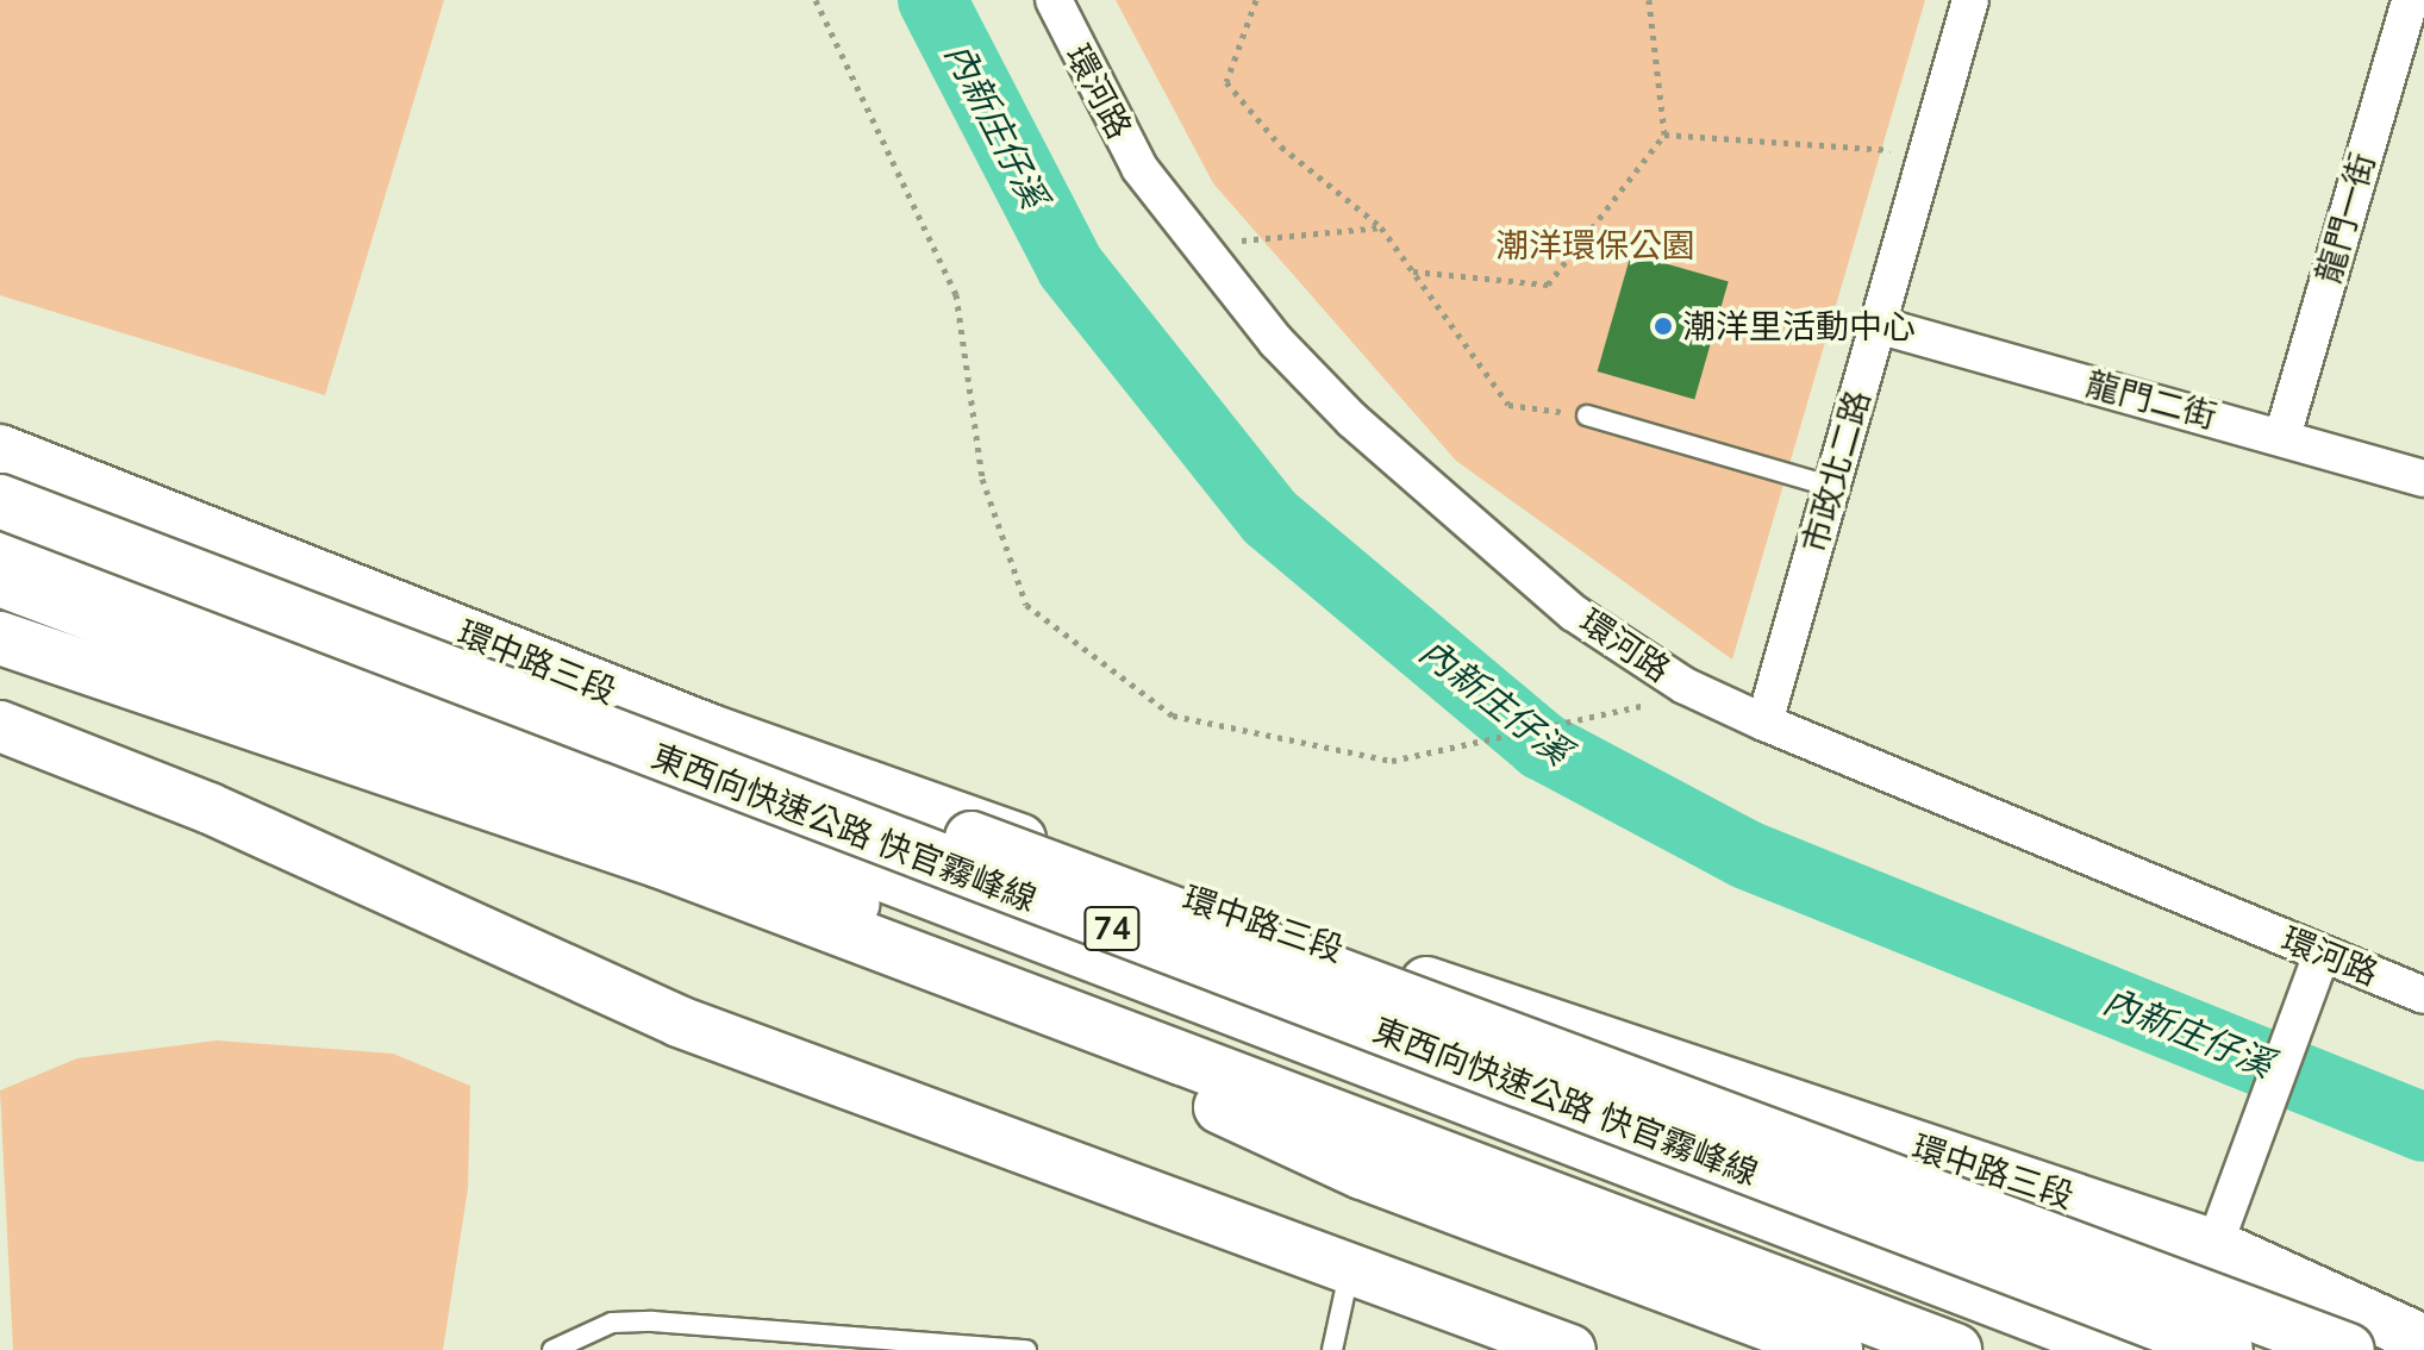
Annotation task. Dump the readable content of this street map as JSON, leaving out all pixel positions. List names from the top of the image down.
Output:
{
  "streets": {
    "highway": ["東西向快速公路 快官霧峰線", "74"],
    "street": [
      "環河路",
      "龍門一街",
      "龍門二街",
      "市政北二路",
      "環中路三段"
    ]
  },
  "crossings": [
    ["環河路", "市政北二路"],
    ["龍門一街", "龍門二街"],
    ["龍門二街", "市政北二路"]
  ],
  "water": ["內新庄仔溪"],
  "parks": ["潮洋環保公園"],
  "places": ["潮洋里活動中心"]
}
